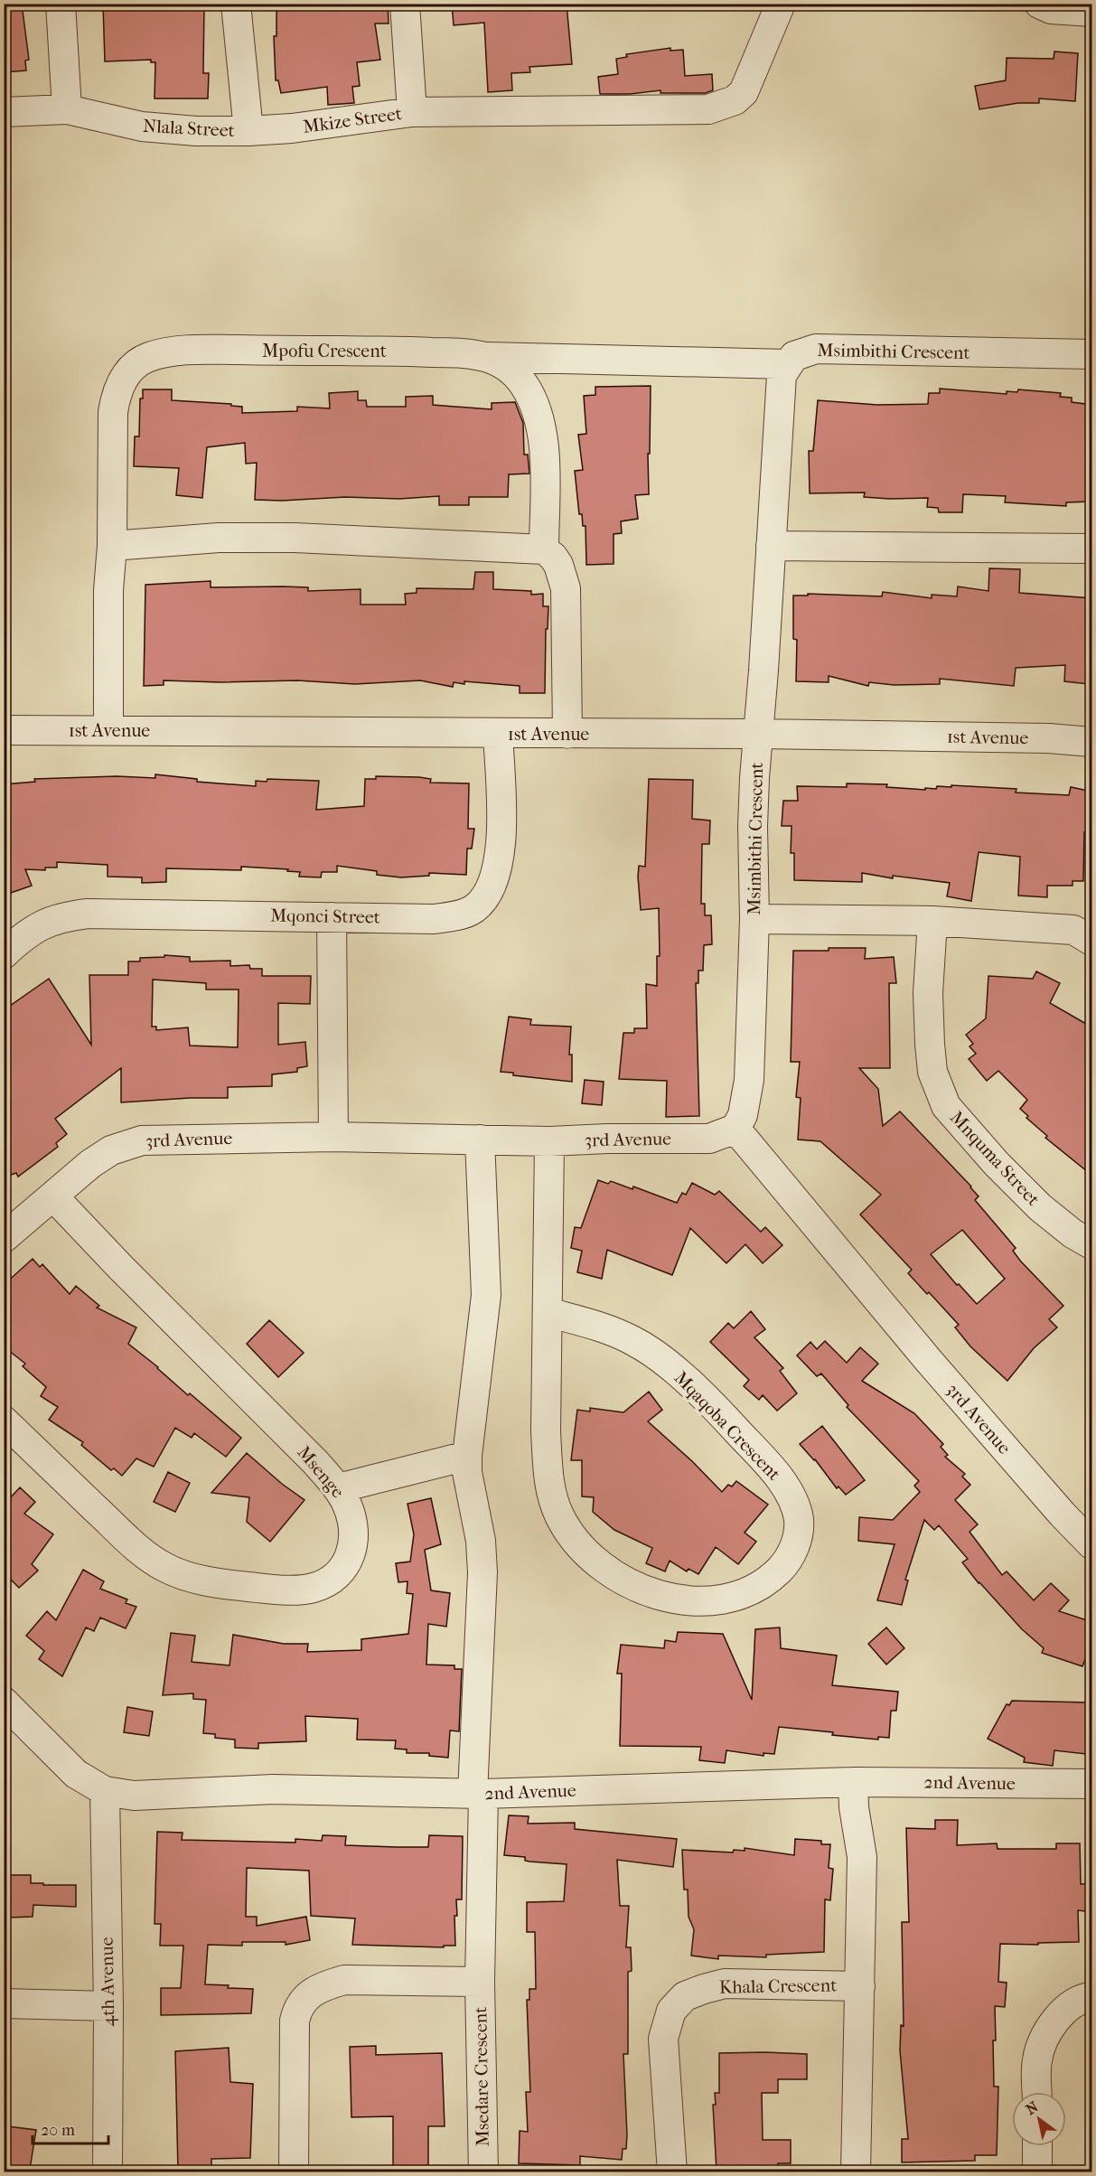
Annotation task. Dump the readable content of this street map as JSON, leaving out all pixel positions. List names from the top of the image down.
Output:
{
  "streets": {
    "street": [
      "Mkize Street",
      "Nlala Street",
      "Mpofu Crescent",
      "Msimbithi Crescent",
      "1st Avenue",
      "Mqonci Street",
      "3rd Avenue",
      "Mnquma Street",
      "Mqaqoba Crescent",
      "Msenge",
      "2nd Avenue",
      "4th Avenue",
      "Khala Crescent",
      "Msedare Crescent"
    ]
  },
  "crossings": [
    ["Mkize Street", "Nlala Street"],
    ["Mpofu Crescent", "1st Avenue"],
    ["Msimbithi Crescent", "1st Avenue"],
    ["Msimbithi Crescent", "3rd Avenue"],
    ["1st Avenue", "Mqonci Street"],
    ["3rd Avenue", "Mqaqoba Crescent"],
    ["3rd Avenue", "Msenge"],
    ["3rd Avenue", "Msedare Crescent"],
    ["2nd Avenue", "4th Avenue"],
    ["2nd Avenue", "Khala Crescent"],
    ["2nd Avenue", "Msedare Crescent"]
  ],
  "scale_bar": "20 m",
  "north": "top left"
}
